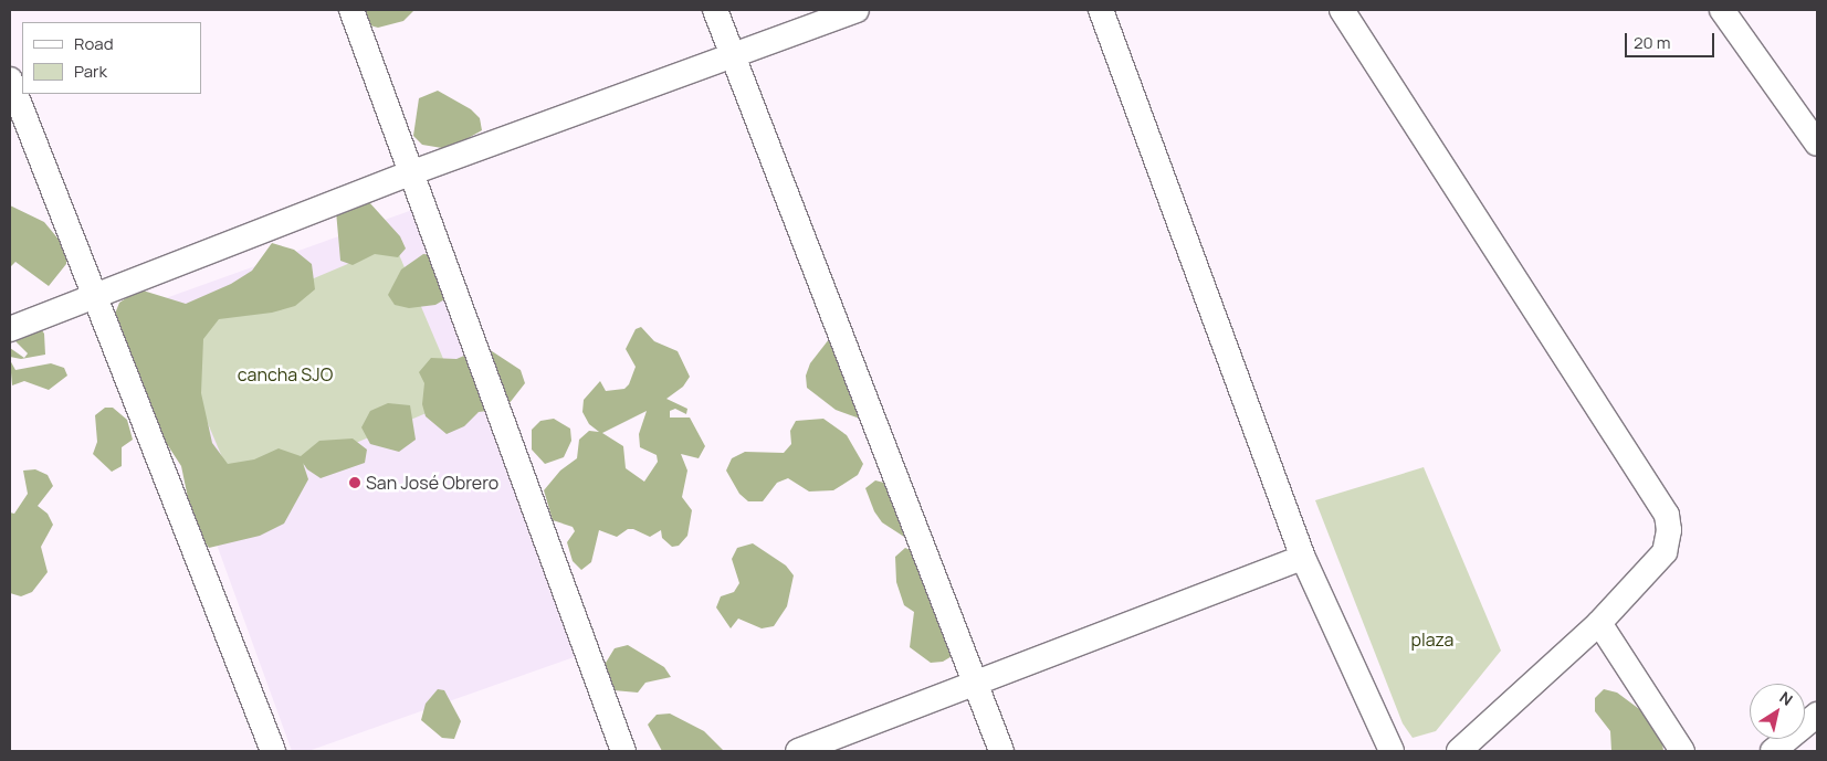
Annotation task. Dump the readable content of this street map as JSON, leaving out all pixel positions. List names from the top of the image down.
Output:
{
  "parks": ["cancha SJO", "plaza"],
  "places": ["San José Obrero"],
  "legend": ["Road", "Park"],
  "scale_bar": "20 m",
  "north": "top right"
}
